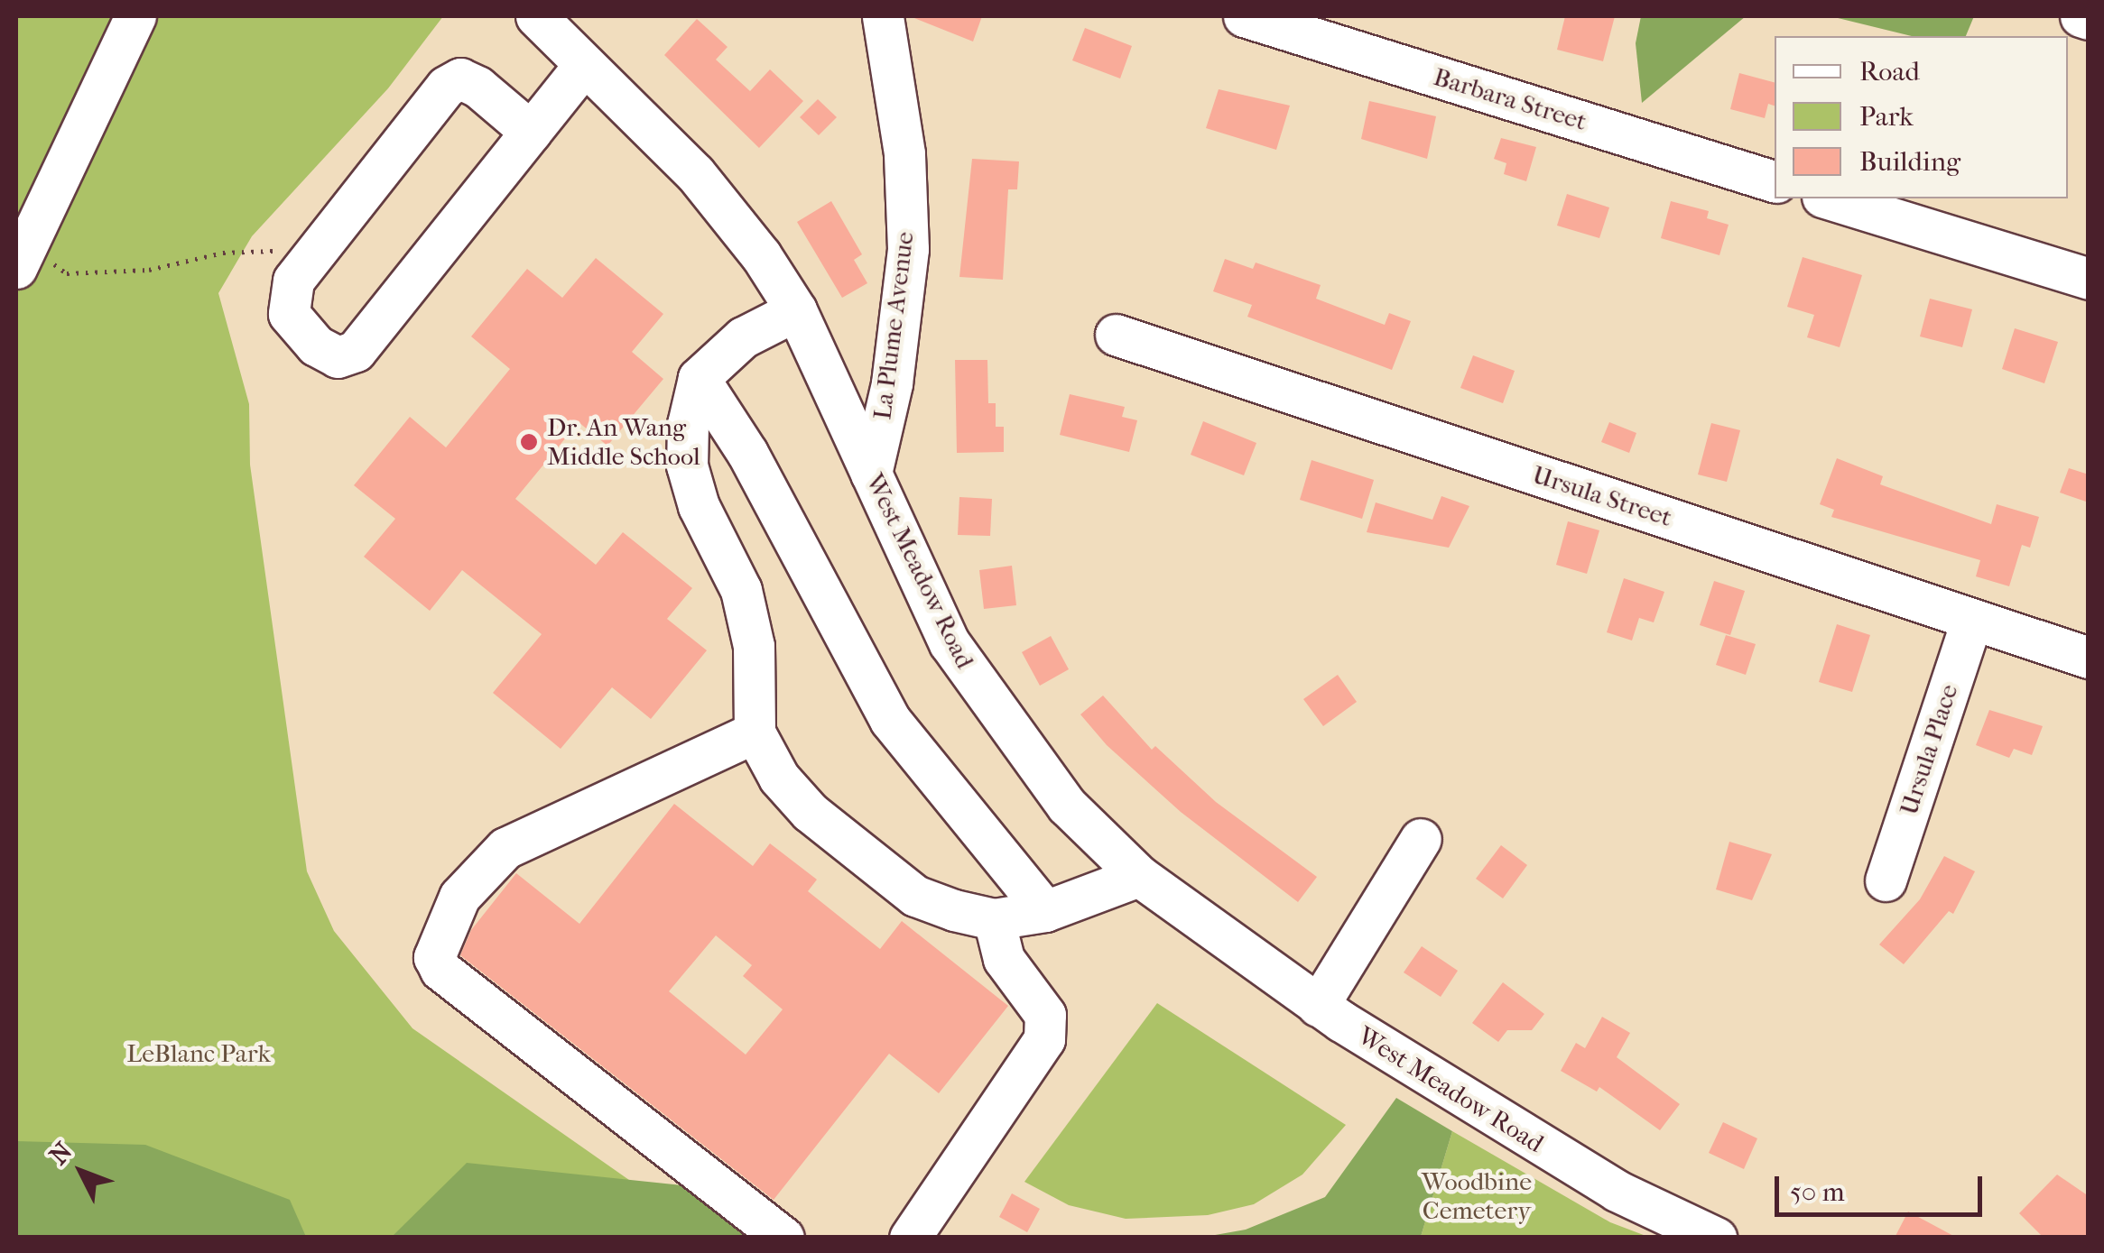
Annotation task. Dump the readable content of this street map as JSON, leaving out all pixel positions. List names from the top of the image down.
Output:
{
  "streets": {
    "street": [
      "Barbara Street",
      "La Plume Avenue",
      "Ursula Street",
      "West Meadow Road",
      "Ursula Place"
    ]
  },
  "crossings": [
    ["La Plume Avenue", "West Meadow Road"],
    ["Ursula Street", "Ursula Place"]
  ],
  "parks": ["LeBlanc Park", "Woodbine Cemetery"],
  "places": ["Dr. An Wang Middle School"],
  "legend": ["Road", "Park", "Building"],
  "scale_bar": "50 m",
  "north": "top left"
}
